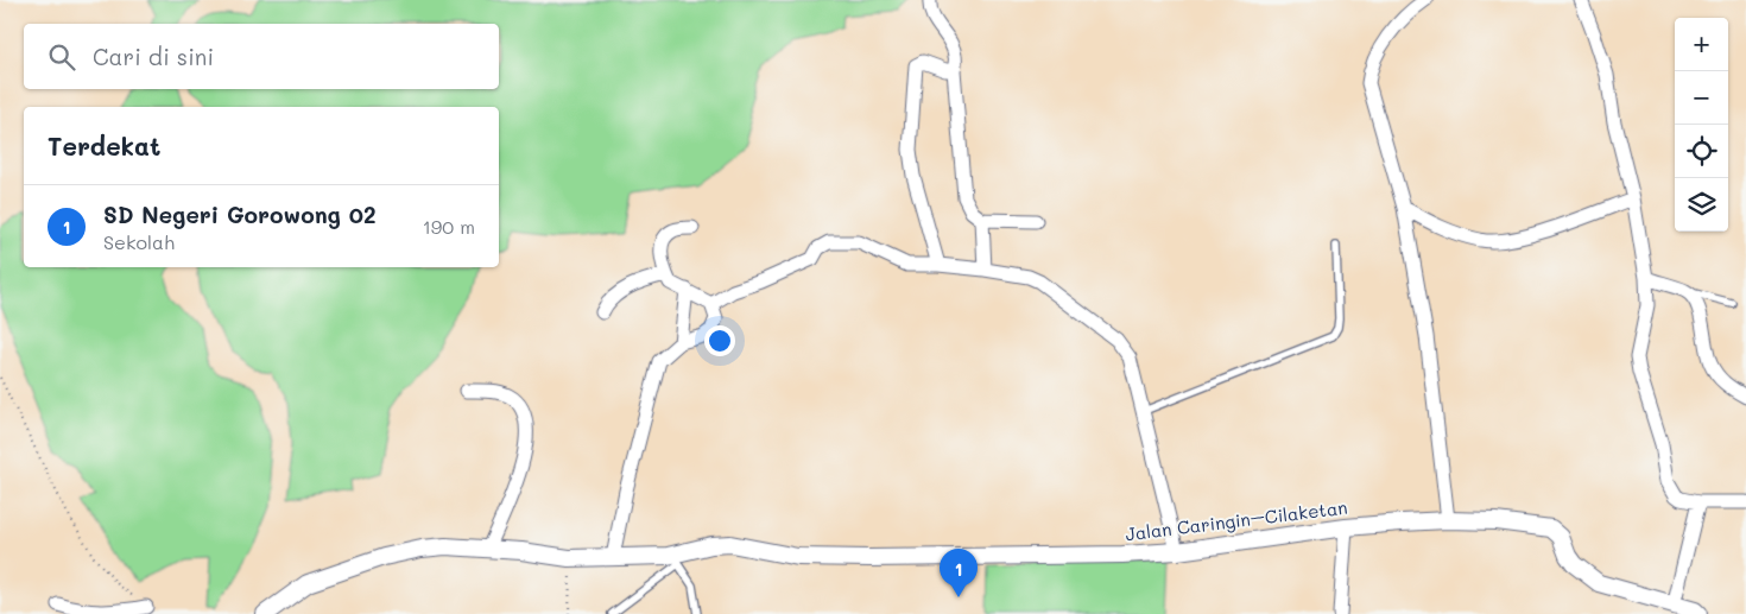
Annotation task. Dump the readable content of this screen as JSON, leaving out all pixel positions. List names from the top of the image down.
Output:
{
  "streets": {
    "street": ["Jalan Caringin–Cilaketan"]
  },
  "page": {
    "map_buttons": ["+", "−"],
    "search": "Cari di sini",
    "heading": "Terdekat",
    "list": [
      {
        "mark": "1",
        "name": "SD Negeri Gorowong 02",
        "note": "Sekolah",
        "value": "190 m"
      }
    ],
    "pins": "1"
  }
}
